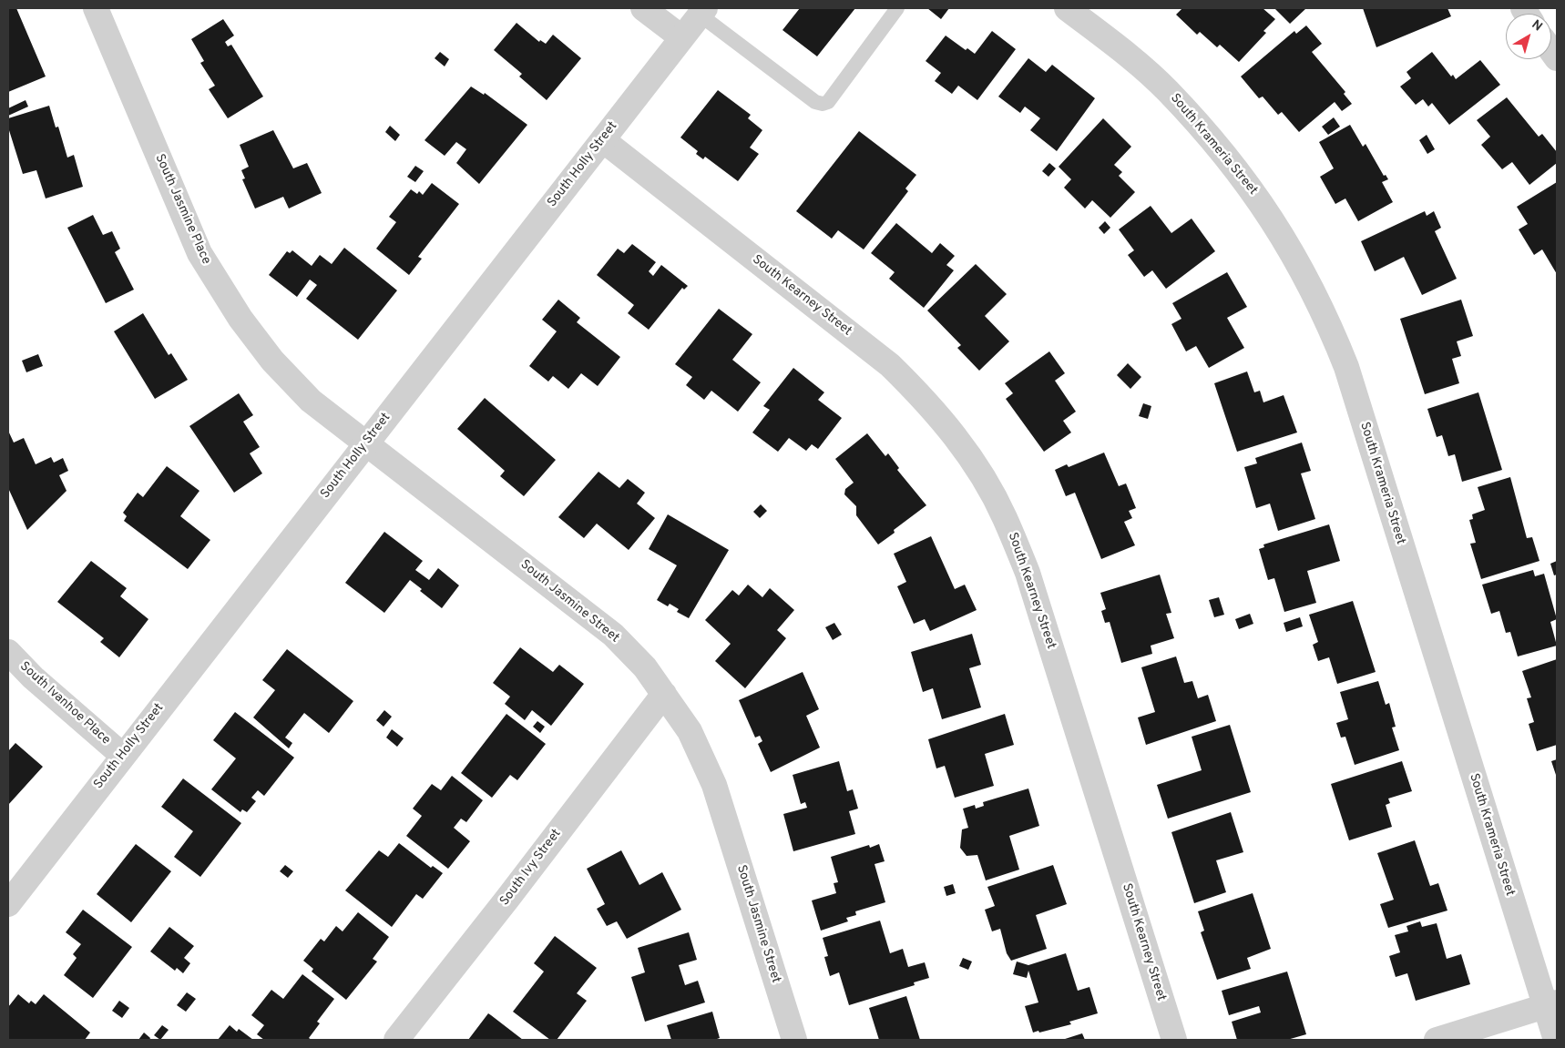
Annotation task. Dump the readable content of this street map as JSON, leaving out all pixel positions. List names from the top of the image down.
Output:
{
  "streets": {
    "street": [
      "South Krameria Street",
      "South Holly Street",
      "South Jasmine Place",
      "South Kearney Street",
      "South Jasmine Street",
      "South Ivanhoe Place",
      "South Ivy Street"
    ]
  },
  "crossings": [
    ["South Holly Street", "South Jasmine Place"],
    ["South Holly Street", "South Kearney Street"],
    ["South Holly Street", "South Jasmine Street"],
    ["South Holly Street", "South Ivanhoe Place"],
    ["South Jasmine Place", "South Jasmine Street"],
    ["South Jasmine Street", "South Ivy Street"]
  ],
  "north": "top right"
}
